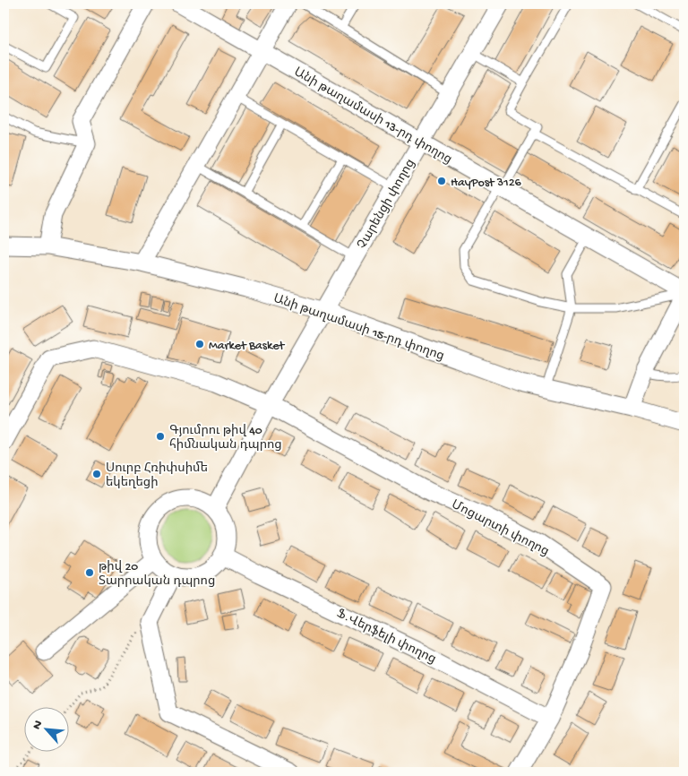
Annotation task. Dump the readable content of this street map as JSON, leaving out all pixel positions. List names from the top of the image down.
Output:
{
  "streets": {
    "street": [
      "Անի թաղամասի 13-րդ փողոց",
      "Չարենցի փողոց",
      "Անի թաղամասի 15-րդ փողոց",
      "Մոցարտի փողոց",
      "Ֆ.Վերֆելի փողոց"
    ]
  },
  "crossings": [
    ["Անի թաղամասի 13-րդ փողոց", "Չարենցի փողոց"],
    ["Չարենցի փողոց", "Անի թաղամասի 15-րդ փողոց"],
    ["Չարենցի փողոց", "Մոցարտի փողոց"],
    ["Չարենցի փողոց", "Ֆ.Վերֆելի փողոց"],
    ["Մոցարտի փողոց", "Ֆ.Վերֆելի փողոց"]
  ],
  "places": [
    "HayPost 3126",
    "Market Basket",
    "Գյումրու թիվ 40 հիմնական դպրոց",
    "Սուրբ Հռիփսիմե եկեղեցի",
    "թիվ 20 Տարրական դպրոց"
  ],
  "north": "top left"
}
